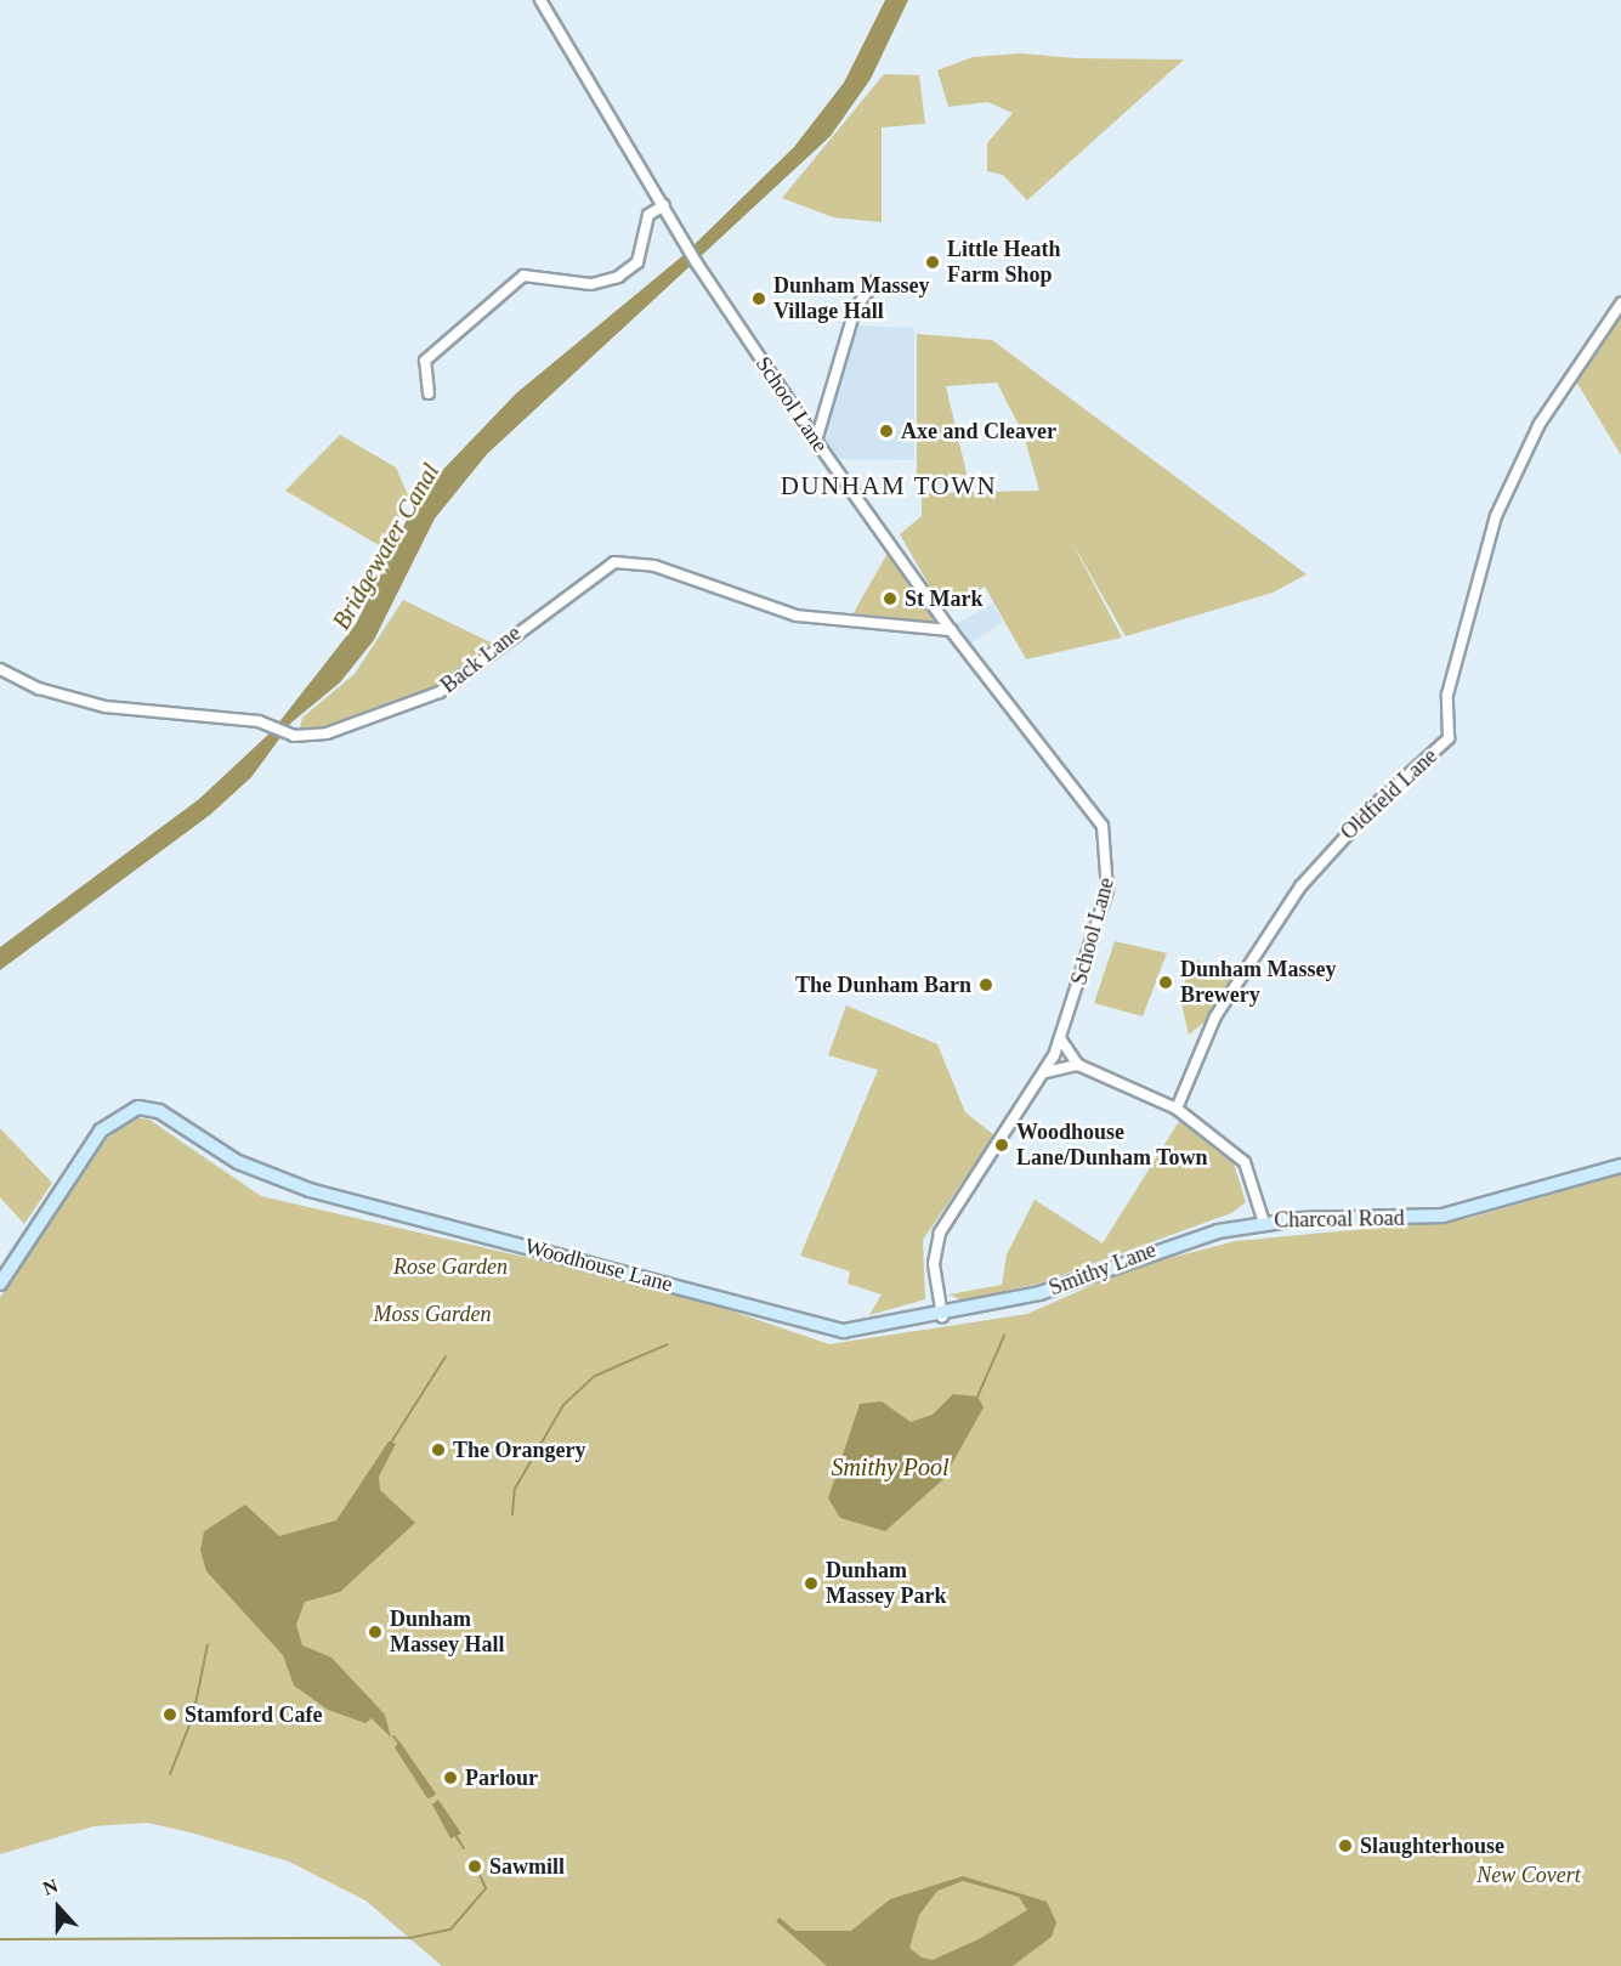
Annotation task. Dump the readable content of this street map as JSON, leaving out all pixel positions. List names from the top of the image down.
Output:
{
  "streets": {
    "main road": ["Charcoal Road", "Woodhouse Lane", "Smithy Lane"],
    "street": ["School Lane", "Back Lane", "Oldfield Lane"]
  },
  "crossings": [
    ["School Lane", "Back Lane"],
    ["Oldfield Lane", "Charcoal Road"],
    ["Charcoal Road", "Smithy Lane"],
    ["Woodhouse Lane", "Smithy Lane"]
  ],
  "districts": ["DUNHAM TOWN"],
  "water": ["Bridgewater Canal", "Smithy Pool"],
  "parks": ["Rose Garden", "Moss Garden", "New Covert"],
  "places": [
    "Little Heath Farm Shop",
    "Dunham Massey Village Hall",
    "Axe and Cleaver",
    "St Mark",
    "Dunham Massey Brewery",
    "The Dunham Barn",
    "Woodhouse Lane/Dunham Town",
    "The Orangery",
    "Dunham Massey Park",
    "Dunham Massey Hall",
    "Stamford Cafe",
    "Parlour",
    "Slaughterhouse",
    "Sawmill"
  ],
  "north": "top"
}
